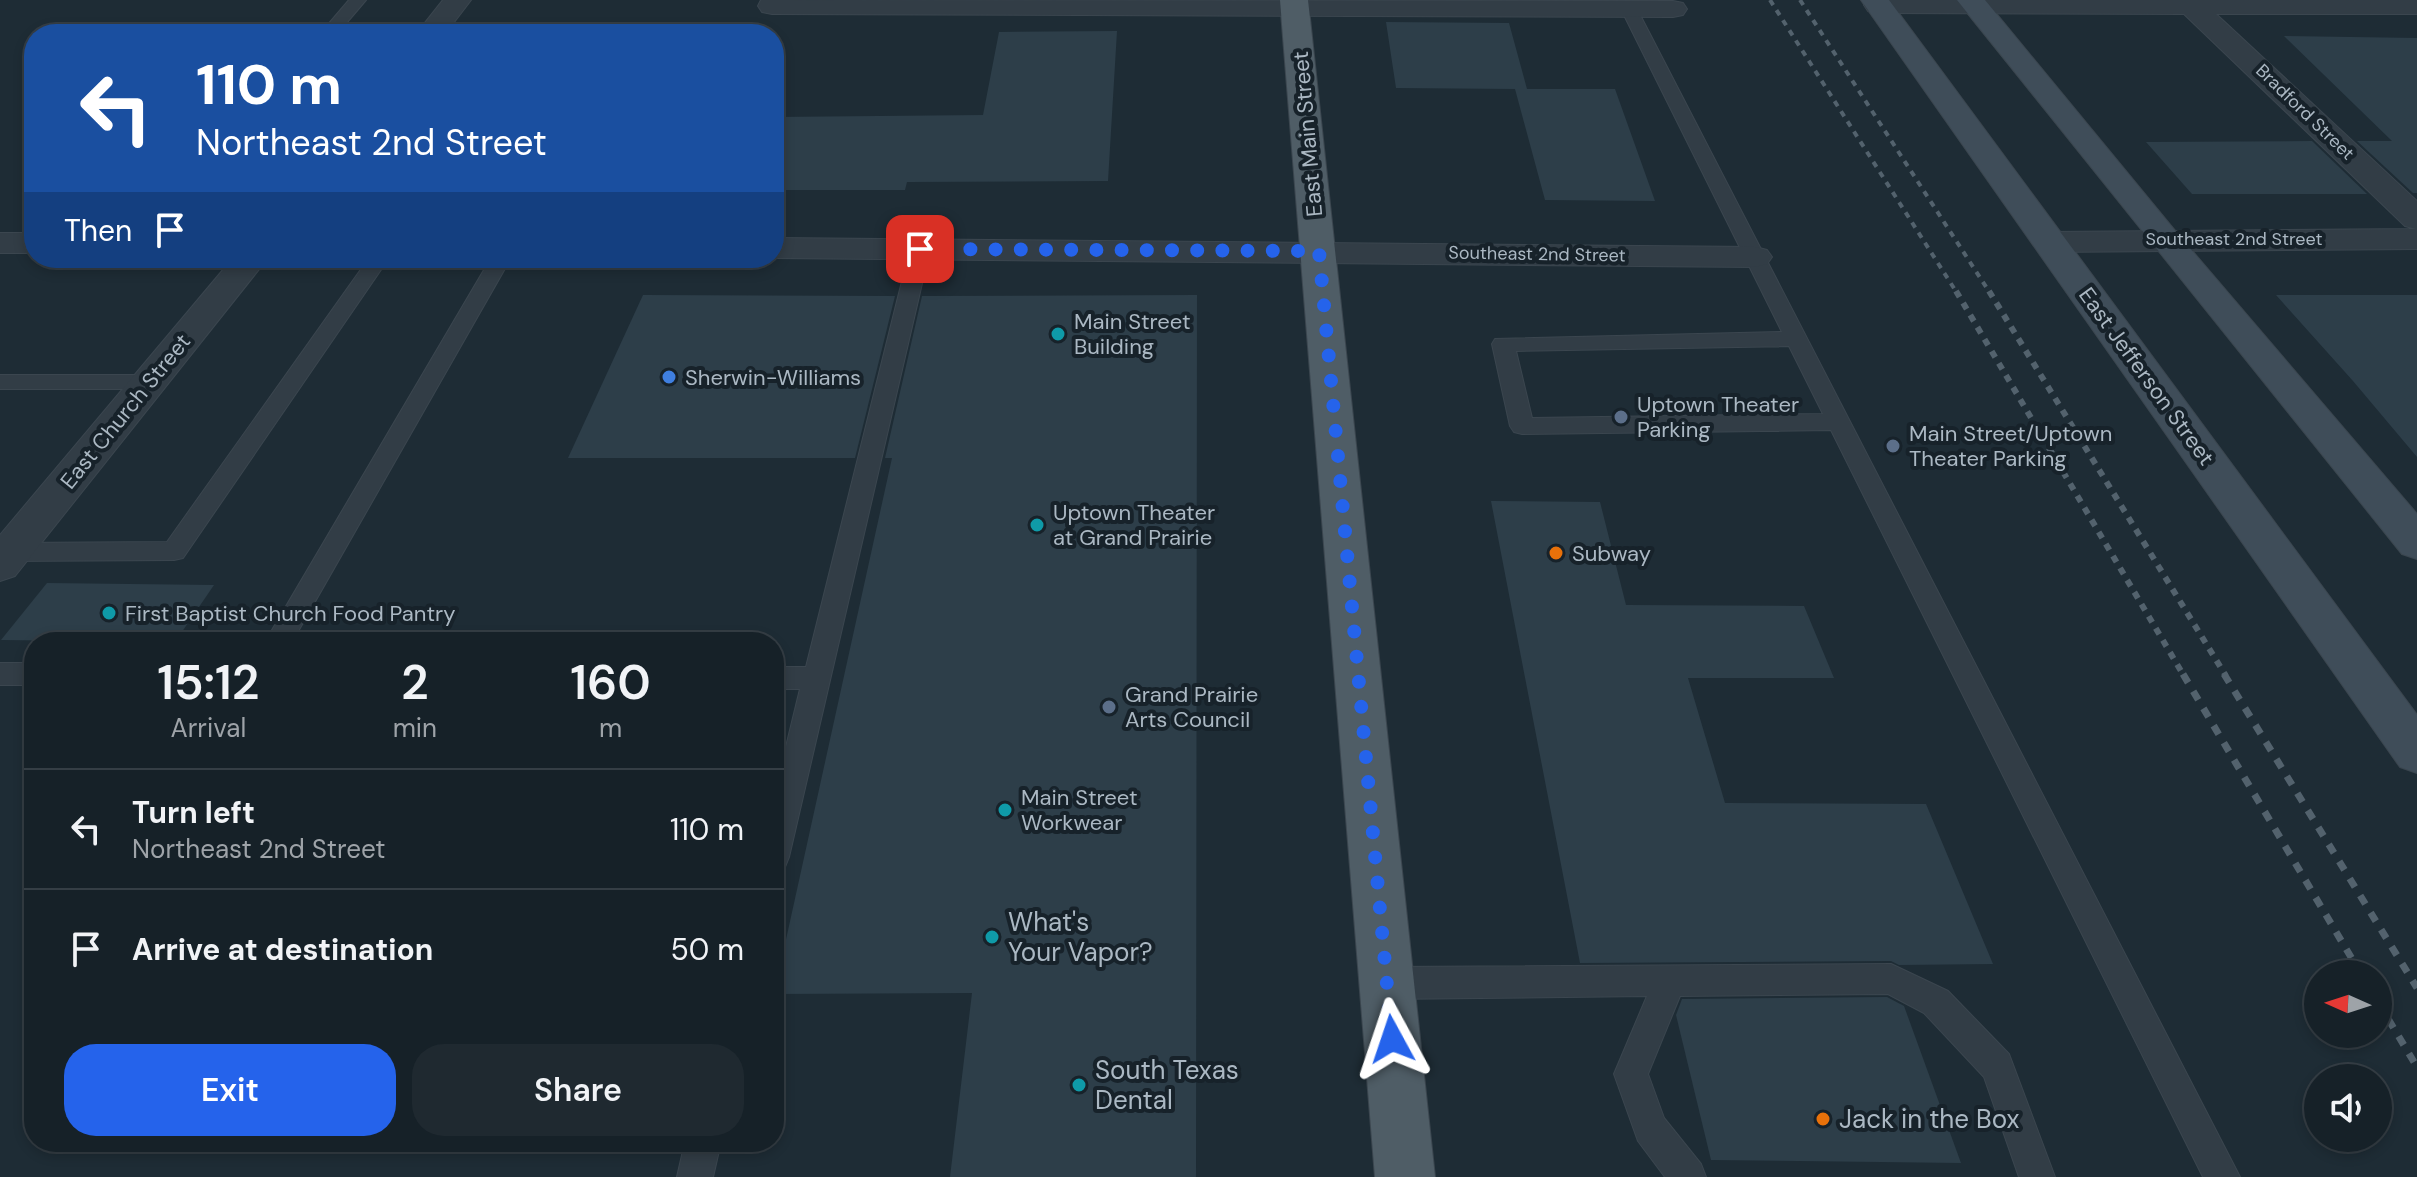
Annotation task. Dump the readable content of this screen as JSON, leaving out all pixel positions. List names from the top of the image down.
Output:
{
  "streets": {
    "main road": ["East Main Street", "East Jefferson Street"],
    "street": ["Bradford Street", "Southeast 2nd Street", "East Church Street"]
  },
  "crossings": [
    ["East Main Street", "Southeast 2nd Street"],
    ["Southeast 2nd Street", "East Jefferson Street"]
  ],
  "places": [
    "Main Street Building",
    "Sherwin-Williams",
    "Uptown Theater Parking",
    "Main Street/Uptown Theater Parking",
    "Uptown Theater at Grand Prairie",
    "Subway",
    "First Baptist Church Food Pantry",
    "Grand Prairie Arts Council",
    "Main Street Workwear",
    "What's Your Vapor?",
    "South Texas Dental",
    "Jack in the Box"
  ],
  "north": "left",
  "page": {
    "turn": ["110 m", "Northeast 2nd Street"],
    "then": "Then",
    "eta": [
      "15:12",
      "Arrival",
      "2",
      "min",
      "160",
      "m"
    ],
    "list": [
      {
        "name": "Turn left",
        "note": "Northeast 2nd Street",
        "value": "110 m"
      },
      {
        "name": "Arrive at destination",
        "value": "50 m"
      }
    ],
    "buttons": ["Exit", "Share"]
  }
}
